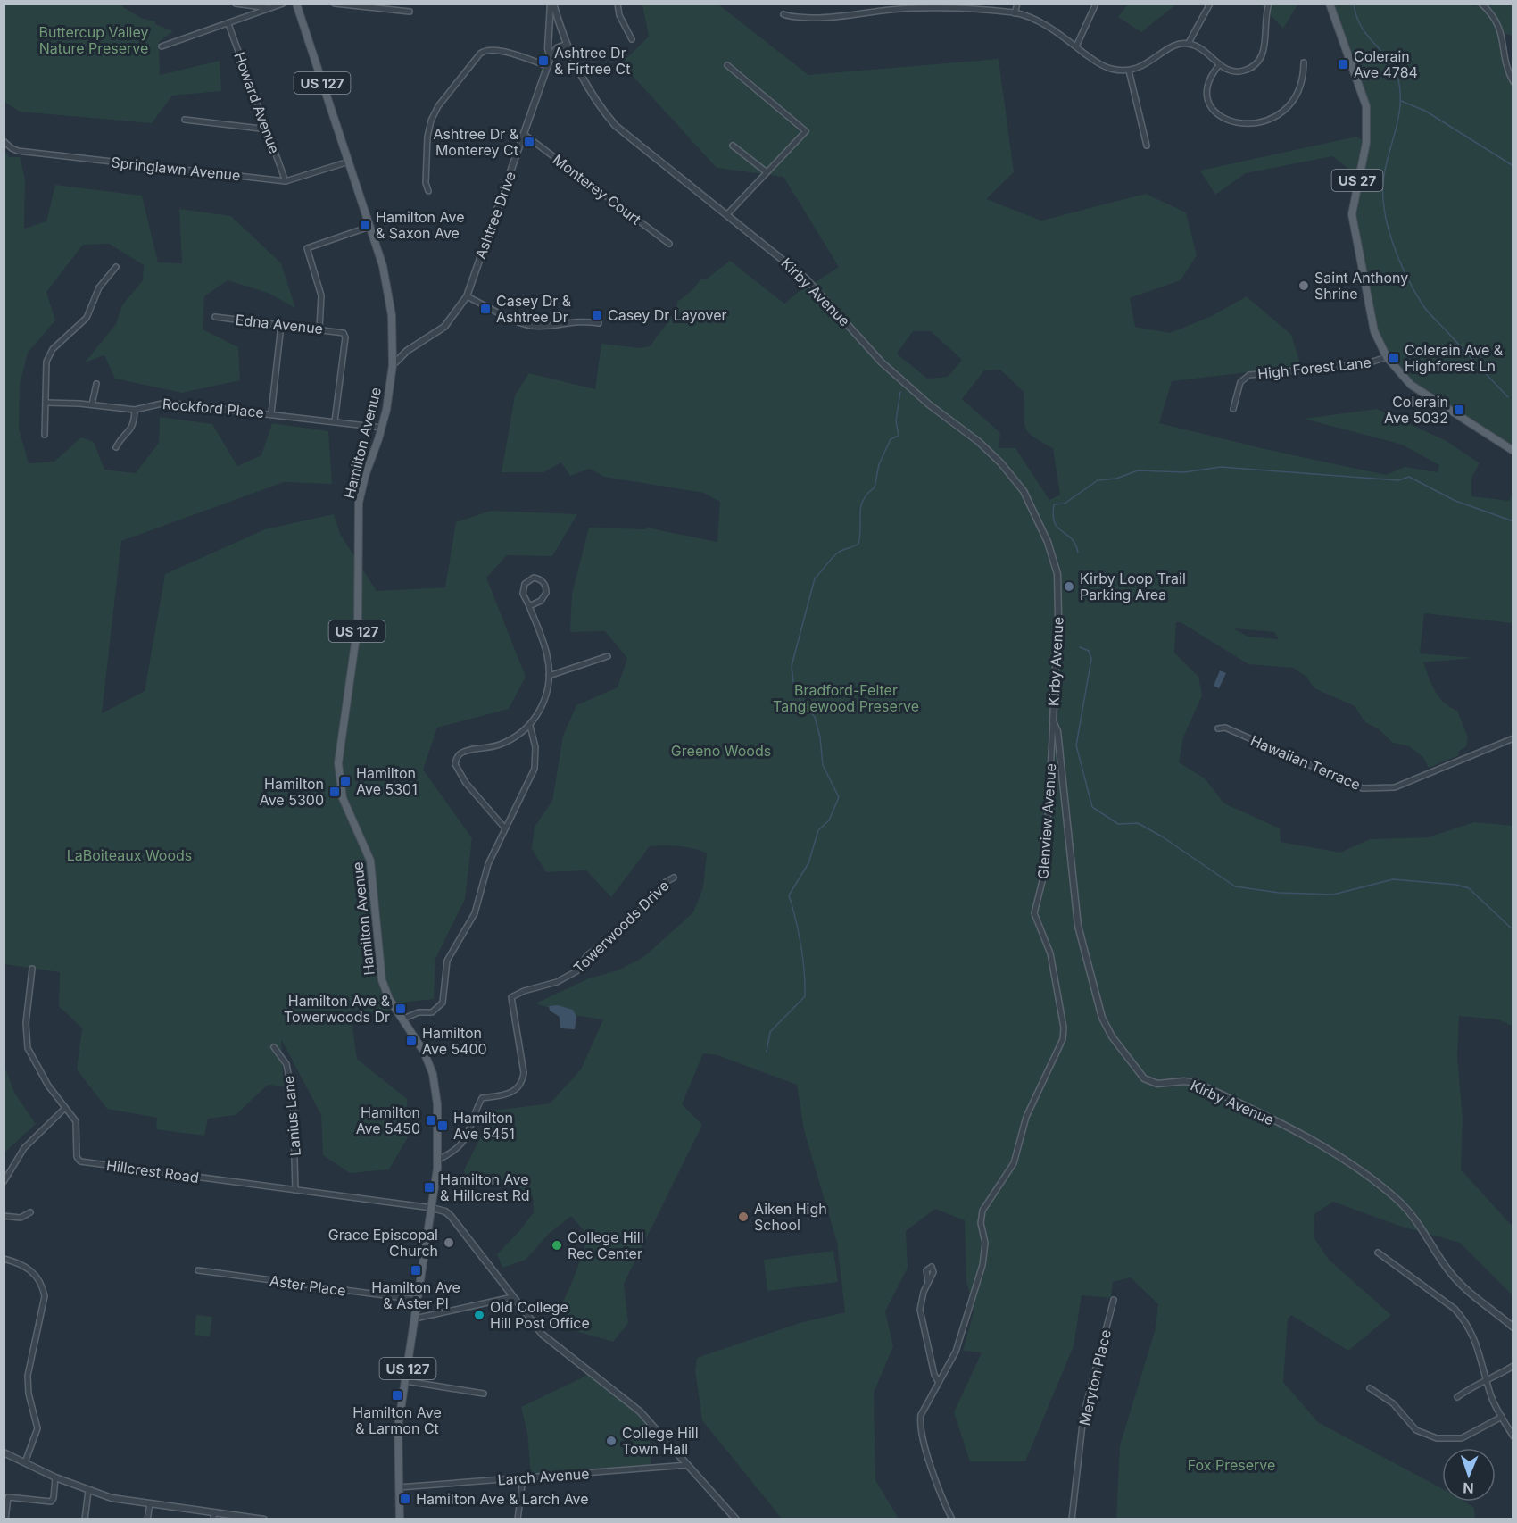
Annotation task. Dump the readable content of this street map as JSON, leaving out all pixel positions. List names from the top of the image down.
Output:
{
  "streets": {
    "main road": ["US 127", "US 27", "Hamilton Avenue"],
    "street": [
      "Howard Avenue",
      "Springlawn Avenue",
      "Monterey Court",
      "Ashtree Drive",
      "Kirby Avenue",
      "Edna Avenue",
      "High Forest Lane",
      "Rockford Place",
      "Hawaiian Terrace",
      "Glenview Avenue",
      "Towerwoods Drive",
      "Lanius Lane",
      "Hillcrest Road",
      "Aster Place",
      "Meryton Place",
      "Larch Avenue"
    ]
  },
  "crossings": [
    ["Howard Avenue", "Springlawn Avenue"],
    ["Springlawn Avenue", "Hamilton Avenue"],
    ["US 27", "High Forest Lane"],
    ["Monterey Court", "Ashtree Drive"],
    ["Ashtree Drive", "Hamilton Avenue"],
    ["Kirby Avenue", "Glenview Avenue"],
    ["Edna Avenue", "Rockford Place"],
    ["Rockford Place", "Hamilton Avenue"],
    ["Hamilton Avenue", "Towerwoods Drive"],
    ["Hamilton Avenue", "Hillcrest Road"],
    ["Hamilton Avenue", "Aster Place"],
    ["Hamilton Avenue", "Larch Avenue"],
    ["Lanius Lane", "Hillcrest Road"]
  ],
  "parks": [
    "Buttercup Valley Nature Preserve",
    "Bradford-Felter Tanglewood Preserve",
    "Greeno Woods",
    "LaBoiteaux Woods",
    "Fox Preserve"
  ],
  "places": {
    "transit": [
      "Ashtree Dr & Firtree Ct",
      "Colerain Ave 4784",
      "Ashtree Dr & Monterey Ct",
      "Hamilton Ave & Saxon Ave",
      "Casey Dr & Ashtree Dr",
      "Casey Dr Layover",
      "Colerain Ave & Highforest Ln",
      "Colerain Ave 5032",
      "Hamilton Ave 5301",
      "Hamilton Ave 5300",
      "Hamilton Ave & Towerwoods Dr",
      "Hamilton Ave 5400",
      "Hamilton Ave 5450",
      "Hamilton Ave 5451",
      "Hamilton Ave & Hillcrest Rd",
      "Hamilton Ave & Aster Pl",
      "Hamilton Ave & Larmon Ct",
      "Hamilton Ave & Larch Ave"
    ],
    "other": [
      "Saint Anthony Shrine",
      "Kirby Loop Trail Parking Area",
      "Aiken High School",
      "Grace Episcopal Church",
      "College Hill Rec Center",
      "Old College Hill Post Office",
      "College Hill Town Hall"
    ]
  },
  "north": "bottom"
}
